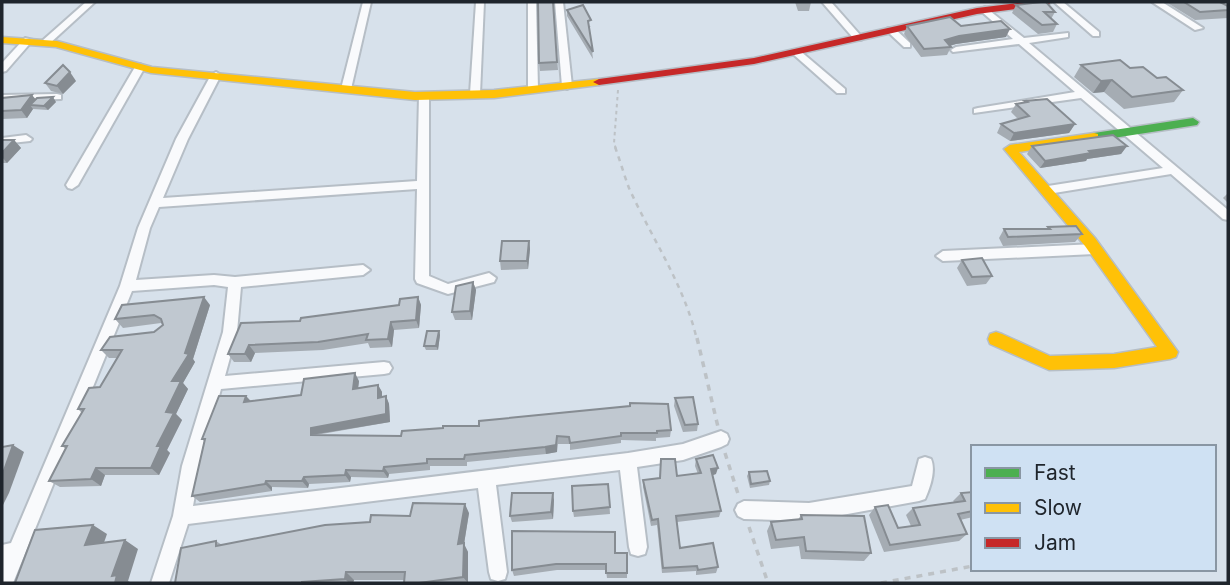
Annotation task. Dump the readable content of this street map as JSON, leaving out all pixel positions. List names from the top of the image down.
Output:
{
  "legend": ["Fast", "Slow", "Jam"]
}
